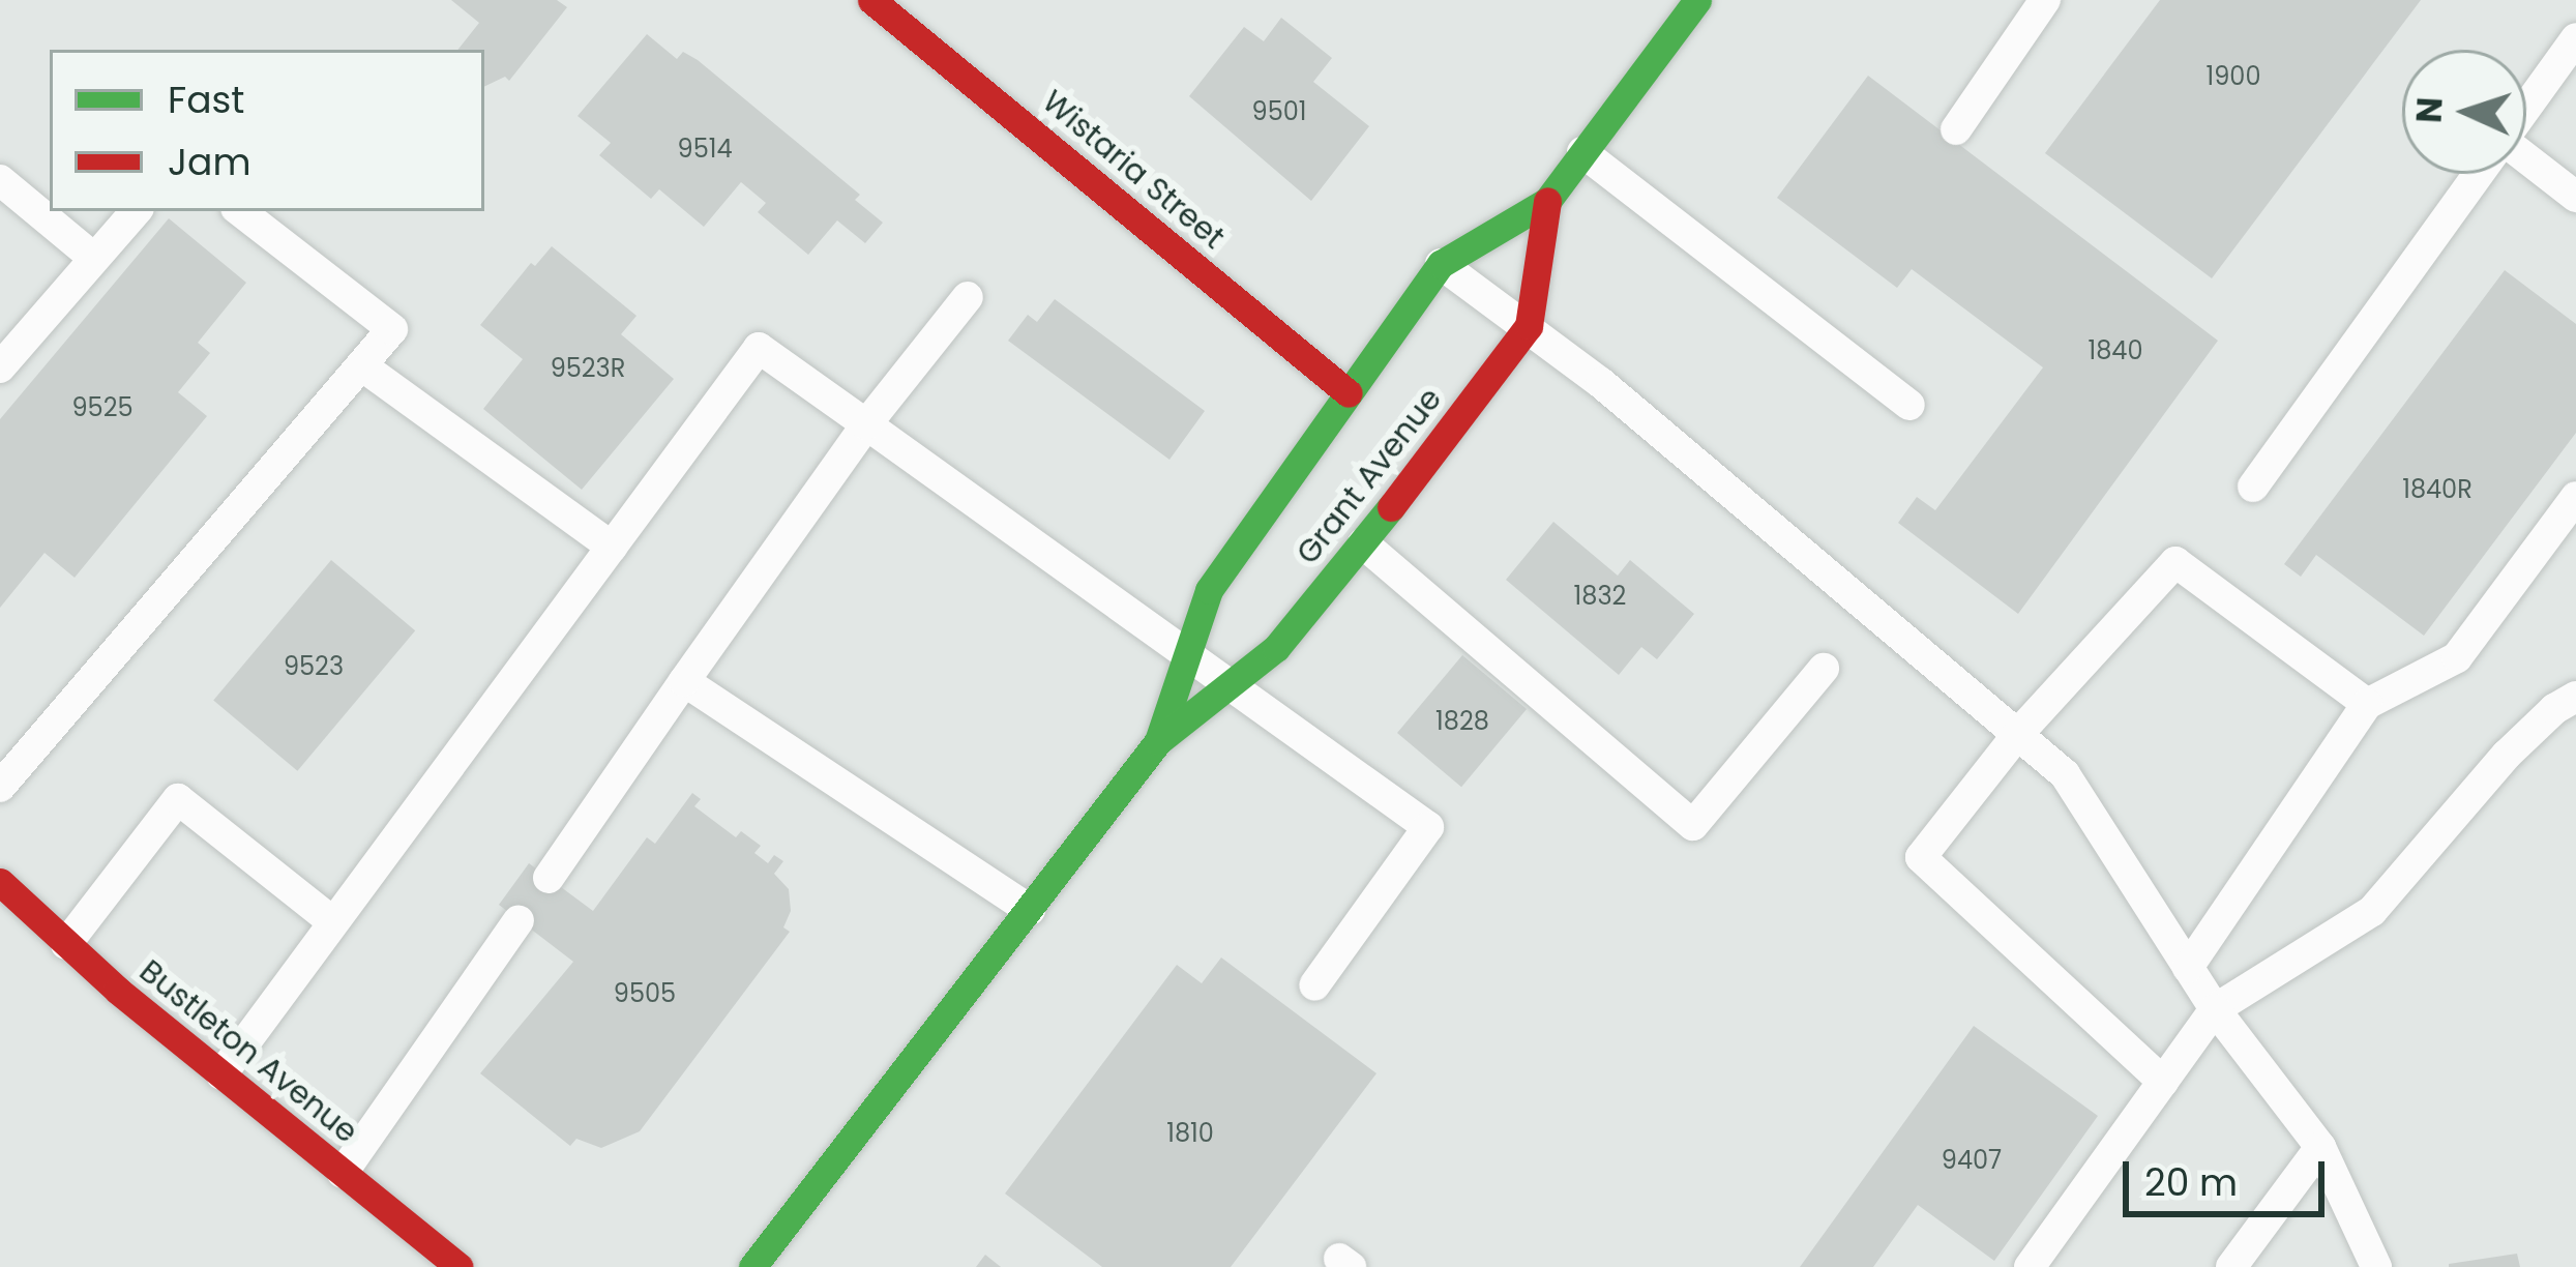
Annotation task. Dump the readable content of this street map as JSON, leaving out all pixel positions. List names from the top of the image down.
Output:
{
  "streets": {
    "main road": ["Wistaria Street", "Grant Avenue", "Bustleton Avenue"]
  },
  "crossings": [
    ["Wistaria Street", "Grant Avenue"]
  ],
  "house_numbers": [
    "1900",
    "9501",
    "9514",
    "1840",
    "9523R",
    "9525",
    "1840R",
    "1832",
    "9523",
    "1828",
    "9505",
    "1810",
    "9407"
  ],
  "legend": ["Fast", "Jam"],
  "scale_bar": "20 m",
  "north": "left"
}
